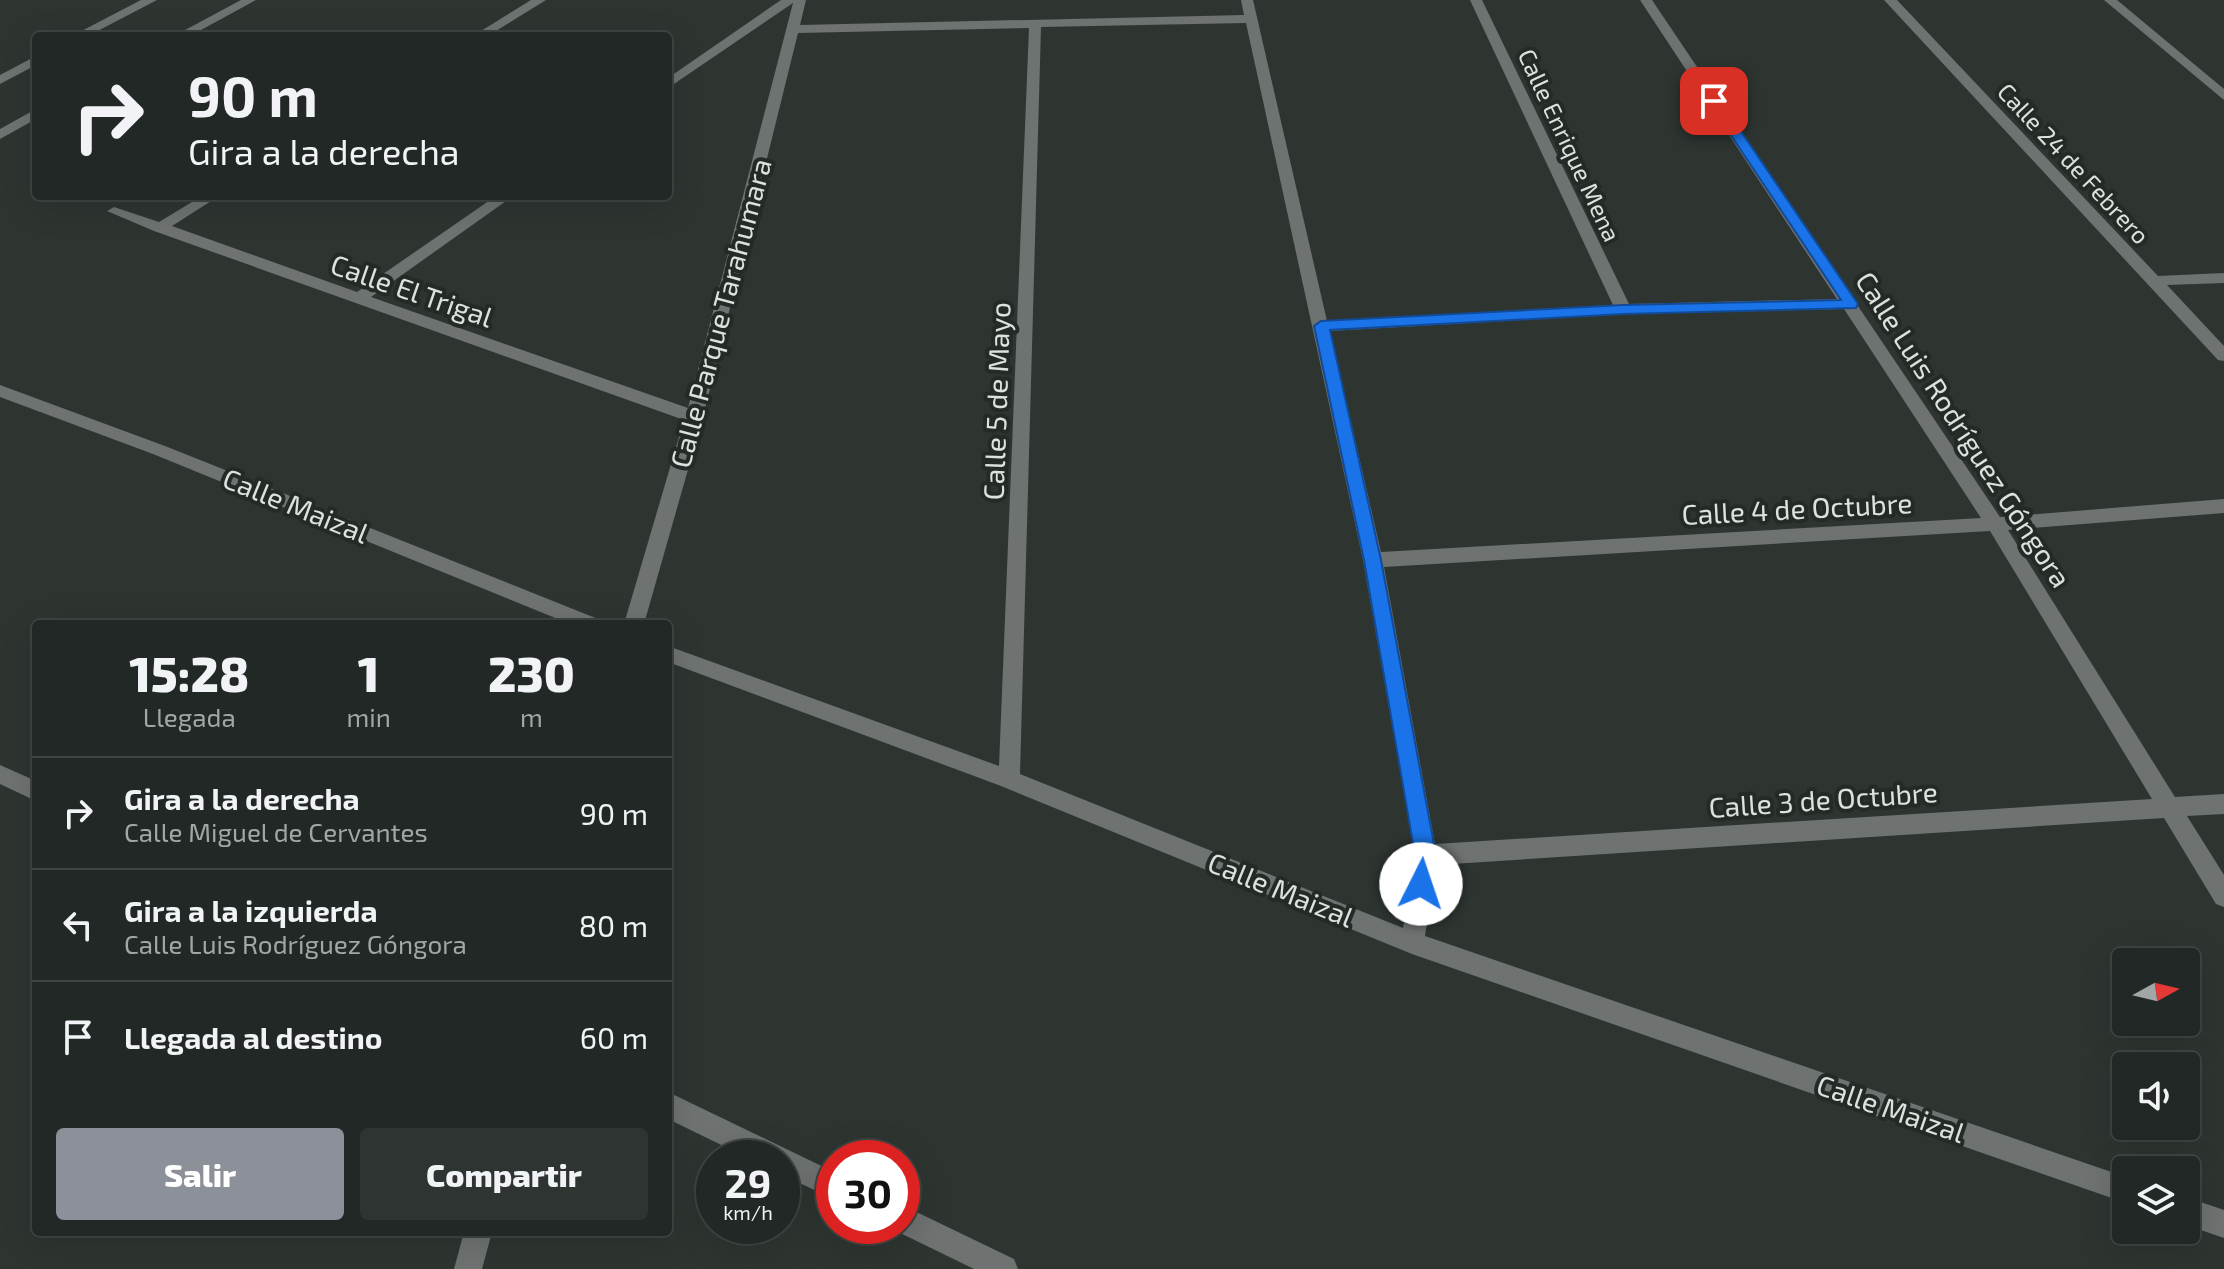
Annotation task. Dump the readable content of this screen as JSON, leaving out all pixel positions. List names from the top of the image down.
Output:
{
  "streets": {
    "street": [
      "Calle Enrique Mena",
      "Calle 24 de Febrero",
      "Calle El Trigal",
      "Calle Parque Tarahumara",
      "Calle 5 de Mayo",
      "Calle Luis Rodríguez Góngora",
      "Calle Maizal",
      "Calle 4 de Octubre",
      "Calle 3 de Octubre"
    ]
  },
  "crossings": [
    ["Calle El Trigal", "Calle Parque Tarahumara"],
    ["Calle 5 de Mayo", "Calle Maizal"],
    ["Calle Luis Rodríguez Góngora", "Calle 4 de Octubre"],
    ["Calle Luis Rodríguez Góngora", "Calle 3 de Octubre"]
  ],
  "north": "right",
  "page": {
    "turn": ["90 m", "Gira a la derecha"],
    "eta": [
      "15:28",
      "Llegada",
      "1",
      "min",
      "230",
      "m"
    ],
    "list": [
      {
        "name": "Gira a la derecha",
        "note": "Calle Miguel de Cervantes",
        "value": "90 m"
      },
      {
        "name": "Gira a la izquierda",
        "note": "Calle Luis Rodríguez Góngora",
        "value": "80 m"
      },
      {
        "name": "Llegada al destino",
        "value": "60 m"
      }
    ],
    "buttons": ["Salir", "Compartir"],
    "speed": "29 km/h",
    "limit": "30"
  }
}
